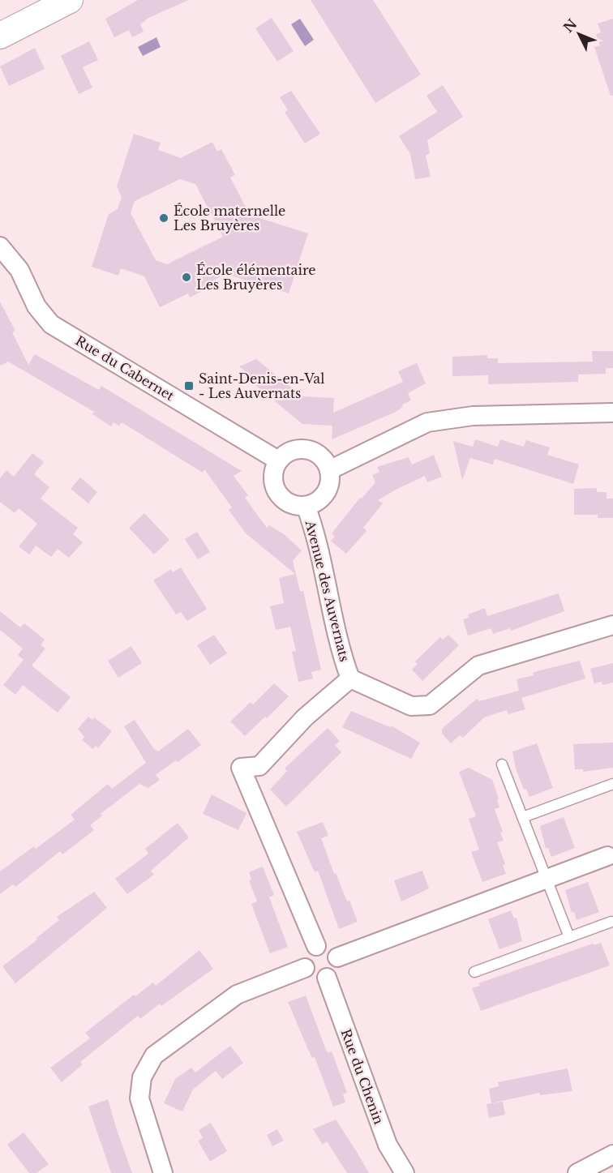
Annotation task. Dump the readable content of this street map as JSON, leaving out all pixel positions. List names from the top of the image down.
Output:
{
  "streets": {
    "street": ["Rue du Cabernet", "Avenue des Auvernats", "Rue du Chenin"]
  },
  "crossings": [
    ["Rue du Cabernet", "Avenue des Auvernats"]
  ],
  "places": {
    "other": ["École maternelle Les Bruyères", "École élémentaire Les Bruyères"],
    "transit": ["Saint-Denis-en-Val - Les Auvernats"]
  },
  "north": "top left"
}
